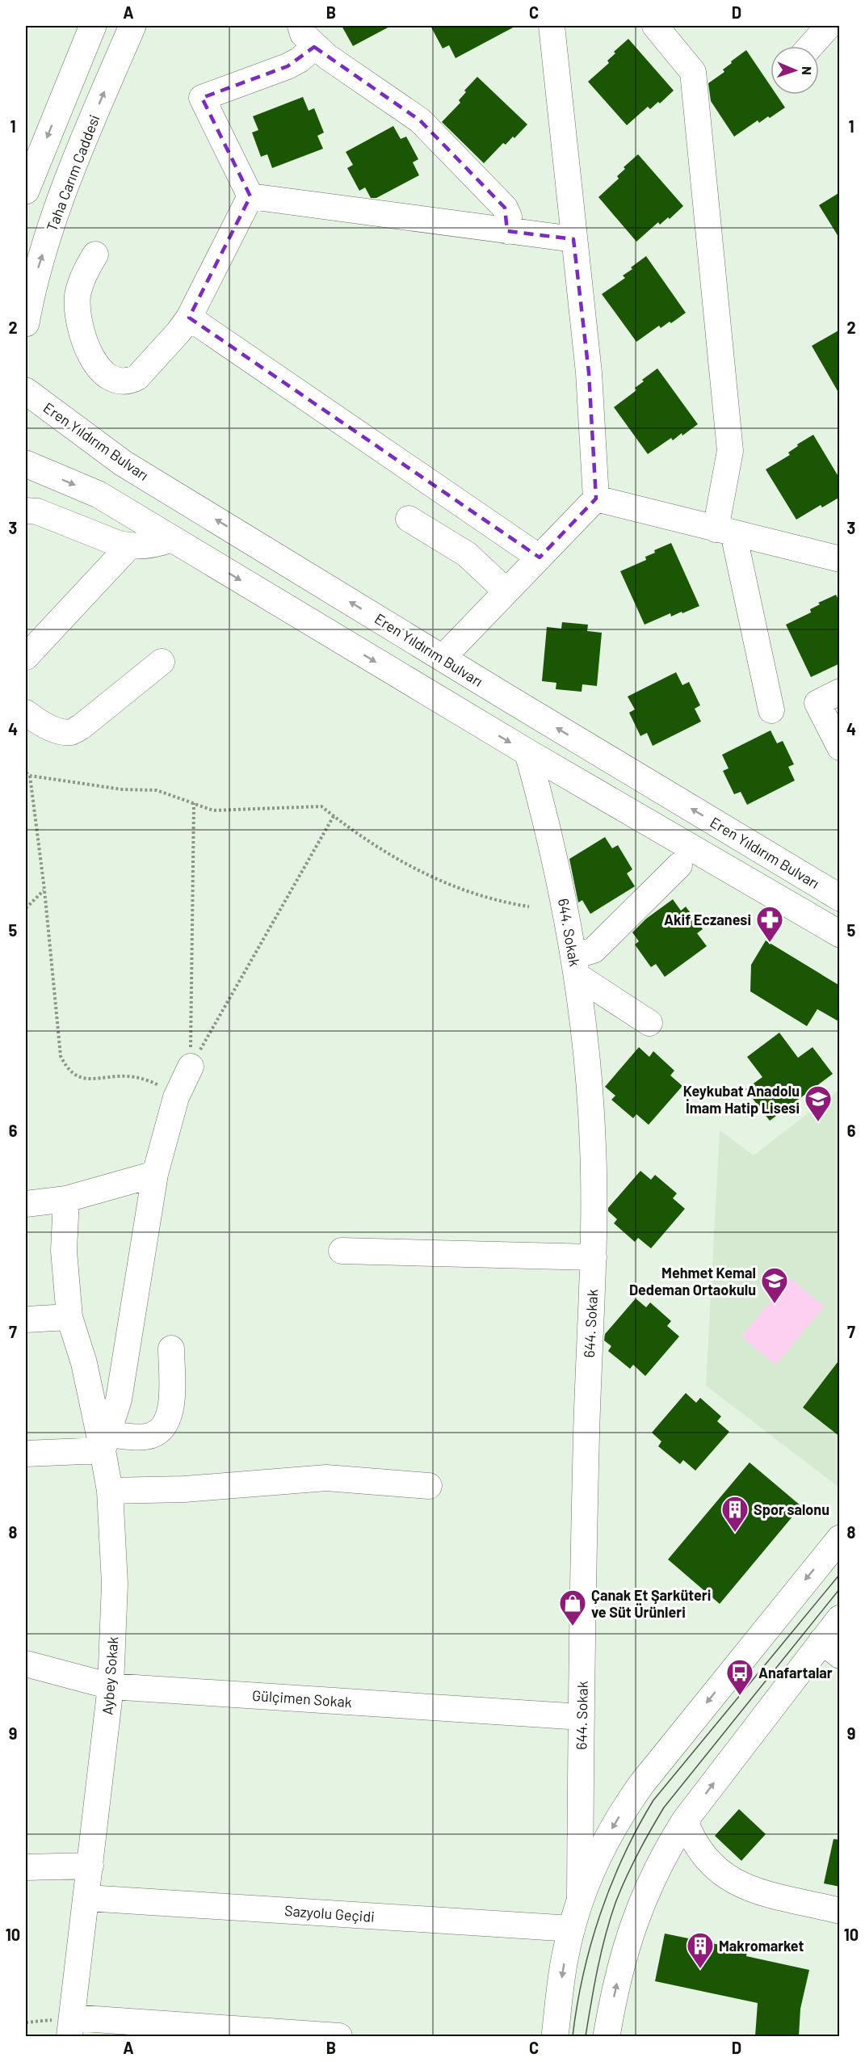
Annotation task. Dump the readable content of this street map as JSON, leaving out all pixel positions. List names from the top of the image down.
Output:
{
  "streets": {
    "main road": ["Taha Carım Caddesi", "Eren Yıldırım Bulvarı"],
    "street": [
      "644. Sokak",
      "Aybey Sokak",
      "Gülçimen Sokak",
      "Sazyolu Geçidi"
    ]
  },
  "crossings": [
    ["644. Sokak", "Gülçimen Sokak"],
    ["Aybey Sokak", "Gülçimen Sokak"],
    ["Aybey Sokak", "Sazyolu Geçidi"]
  ],
  "places": {
    "pharmacy": ["Akif Eczanesi"],
    "school or university": ["Keykubat Anadolu İmam Hatip Lisesi", "Mehmet Kemal Dedeman Ortaokulu"],
    "building": ["Spor salonu", "Makromarket"],
    "shop": ["Çanak Et Şarküteri ve Süt Ürünleri"],
    "bus stop": ["Anafartalar"]
  },
  "north": "right",
  "grid": {
    "columns": [
      "A",
      "B",
      "C",
      "D"
    ],
    "rows": [
      "1",
      "2",
      "3",
      "4",
      "5",
      "6",
      "7",
      "8",
      "9",
      "10"
    ]
  }
}
